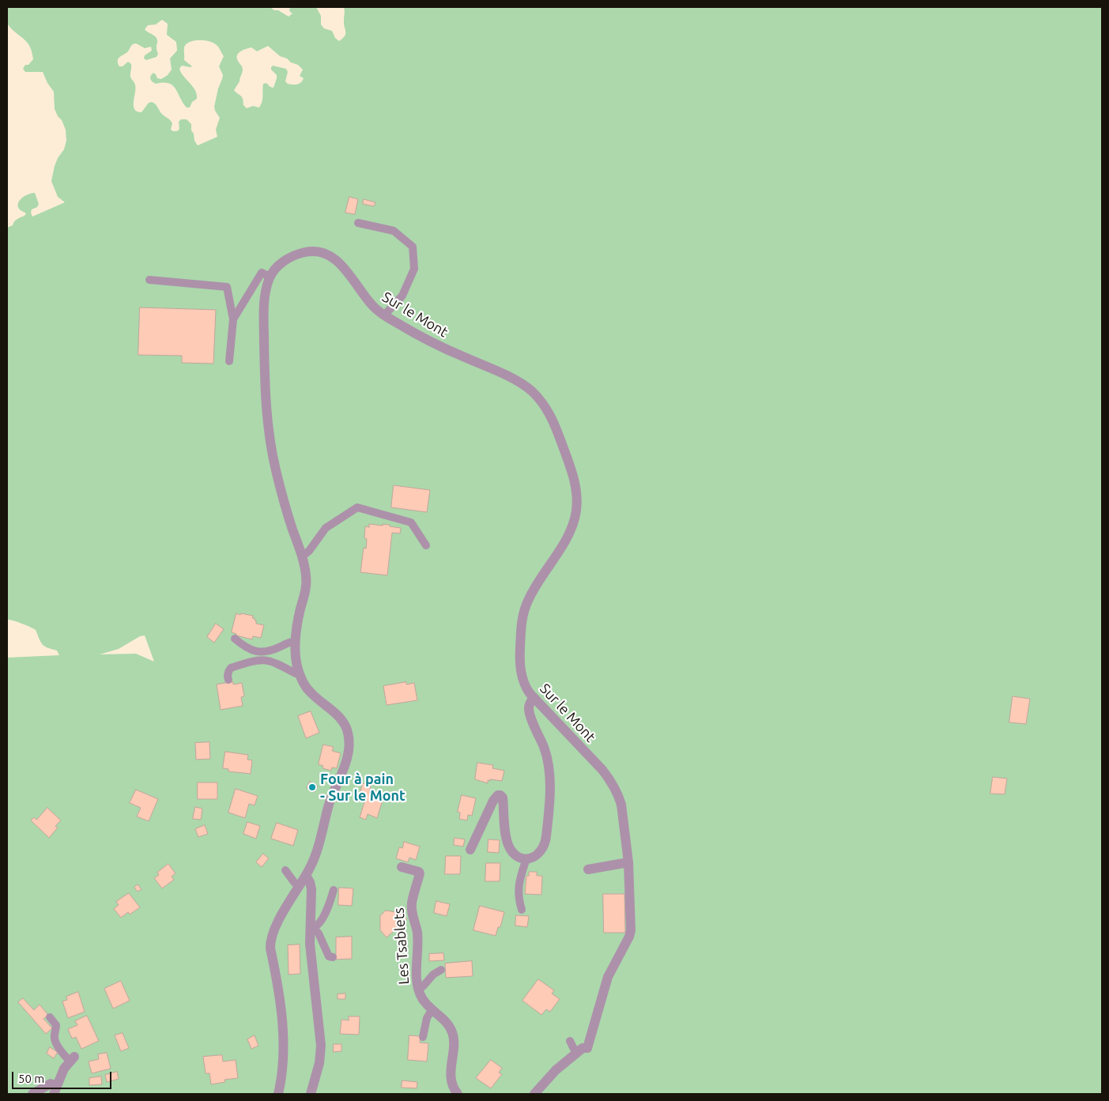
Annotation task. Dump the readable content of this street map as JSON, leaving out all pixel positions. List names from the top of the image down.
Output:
{
  "streets": {
    "street": ["Sur le Mont", "Les Tsablets"]
  },
  "places": ["Four à pain - Sur le Mont"],
  "scale_bar": "50 m"
}
